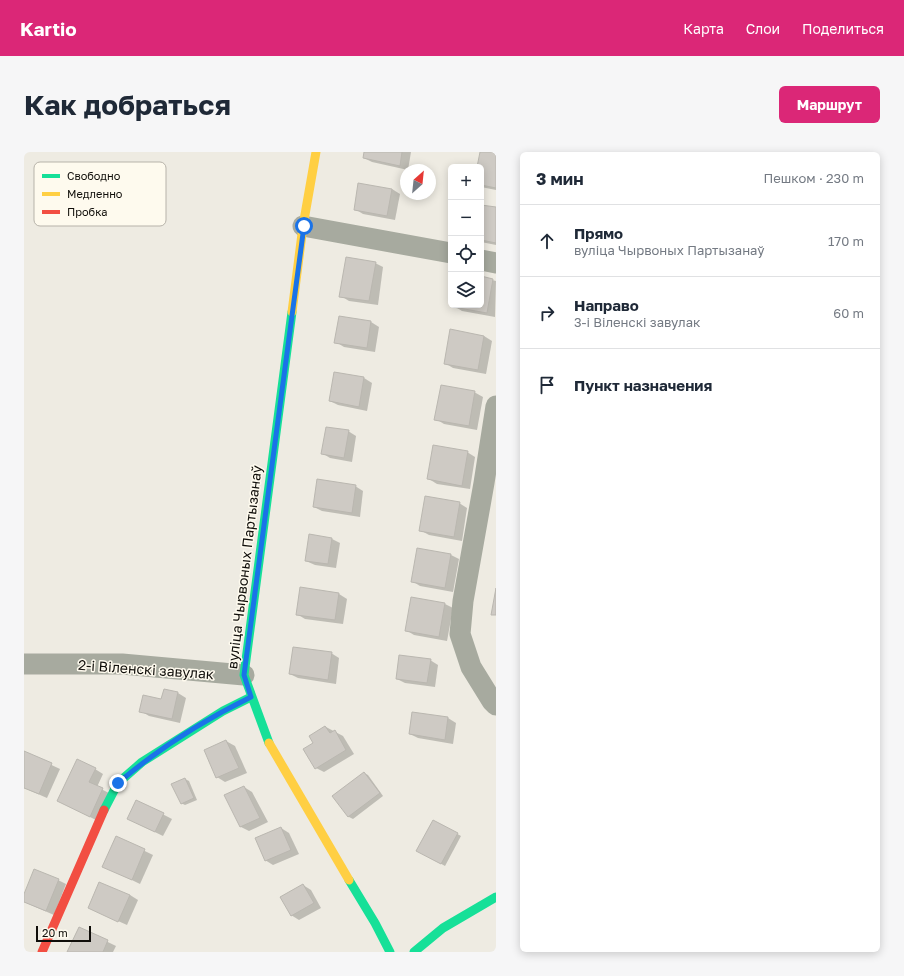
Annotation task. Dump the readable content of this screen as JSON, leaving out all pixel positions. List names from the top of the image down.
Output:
{
  "streets": {
    "street": ["вуліца Чырвоных Партызанаў", "2-і Віленскі завулак"]
  },
  "crossings": [
    ["вуліца Чырвоных Партызанаў", "2-і Віленскі завулак"]
  ],
  "legend": ["Свободно", "Медленно", "Пробка"],
  "scale_bar": "20 m",
  "north": "top right",
  "page": {
    "header": "Kartio",
    "nav": ["Карта", "Слои", "Поделиться"],
    "buttons": "Маршрут",
    "title": "Как добраться",
    "heading": ["3 мин", "Пешком · 230 m"],
    "map_buttons": ["+", "−"],
    "list": [
      ["Прямо", "вуліца Чырвоных Партызанаў", "170 m"],
      ["Направо", "3-і Віленскі завулак", "60 m"],
      "Пункт назначения"
    ],
    "scale": "20 m"
  }
}
